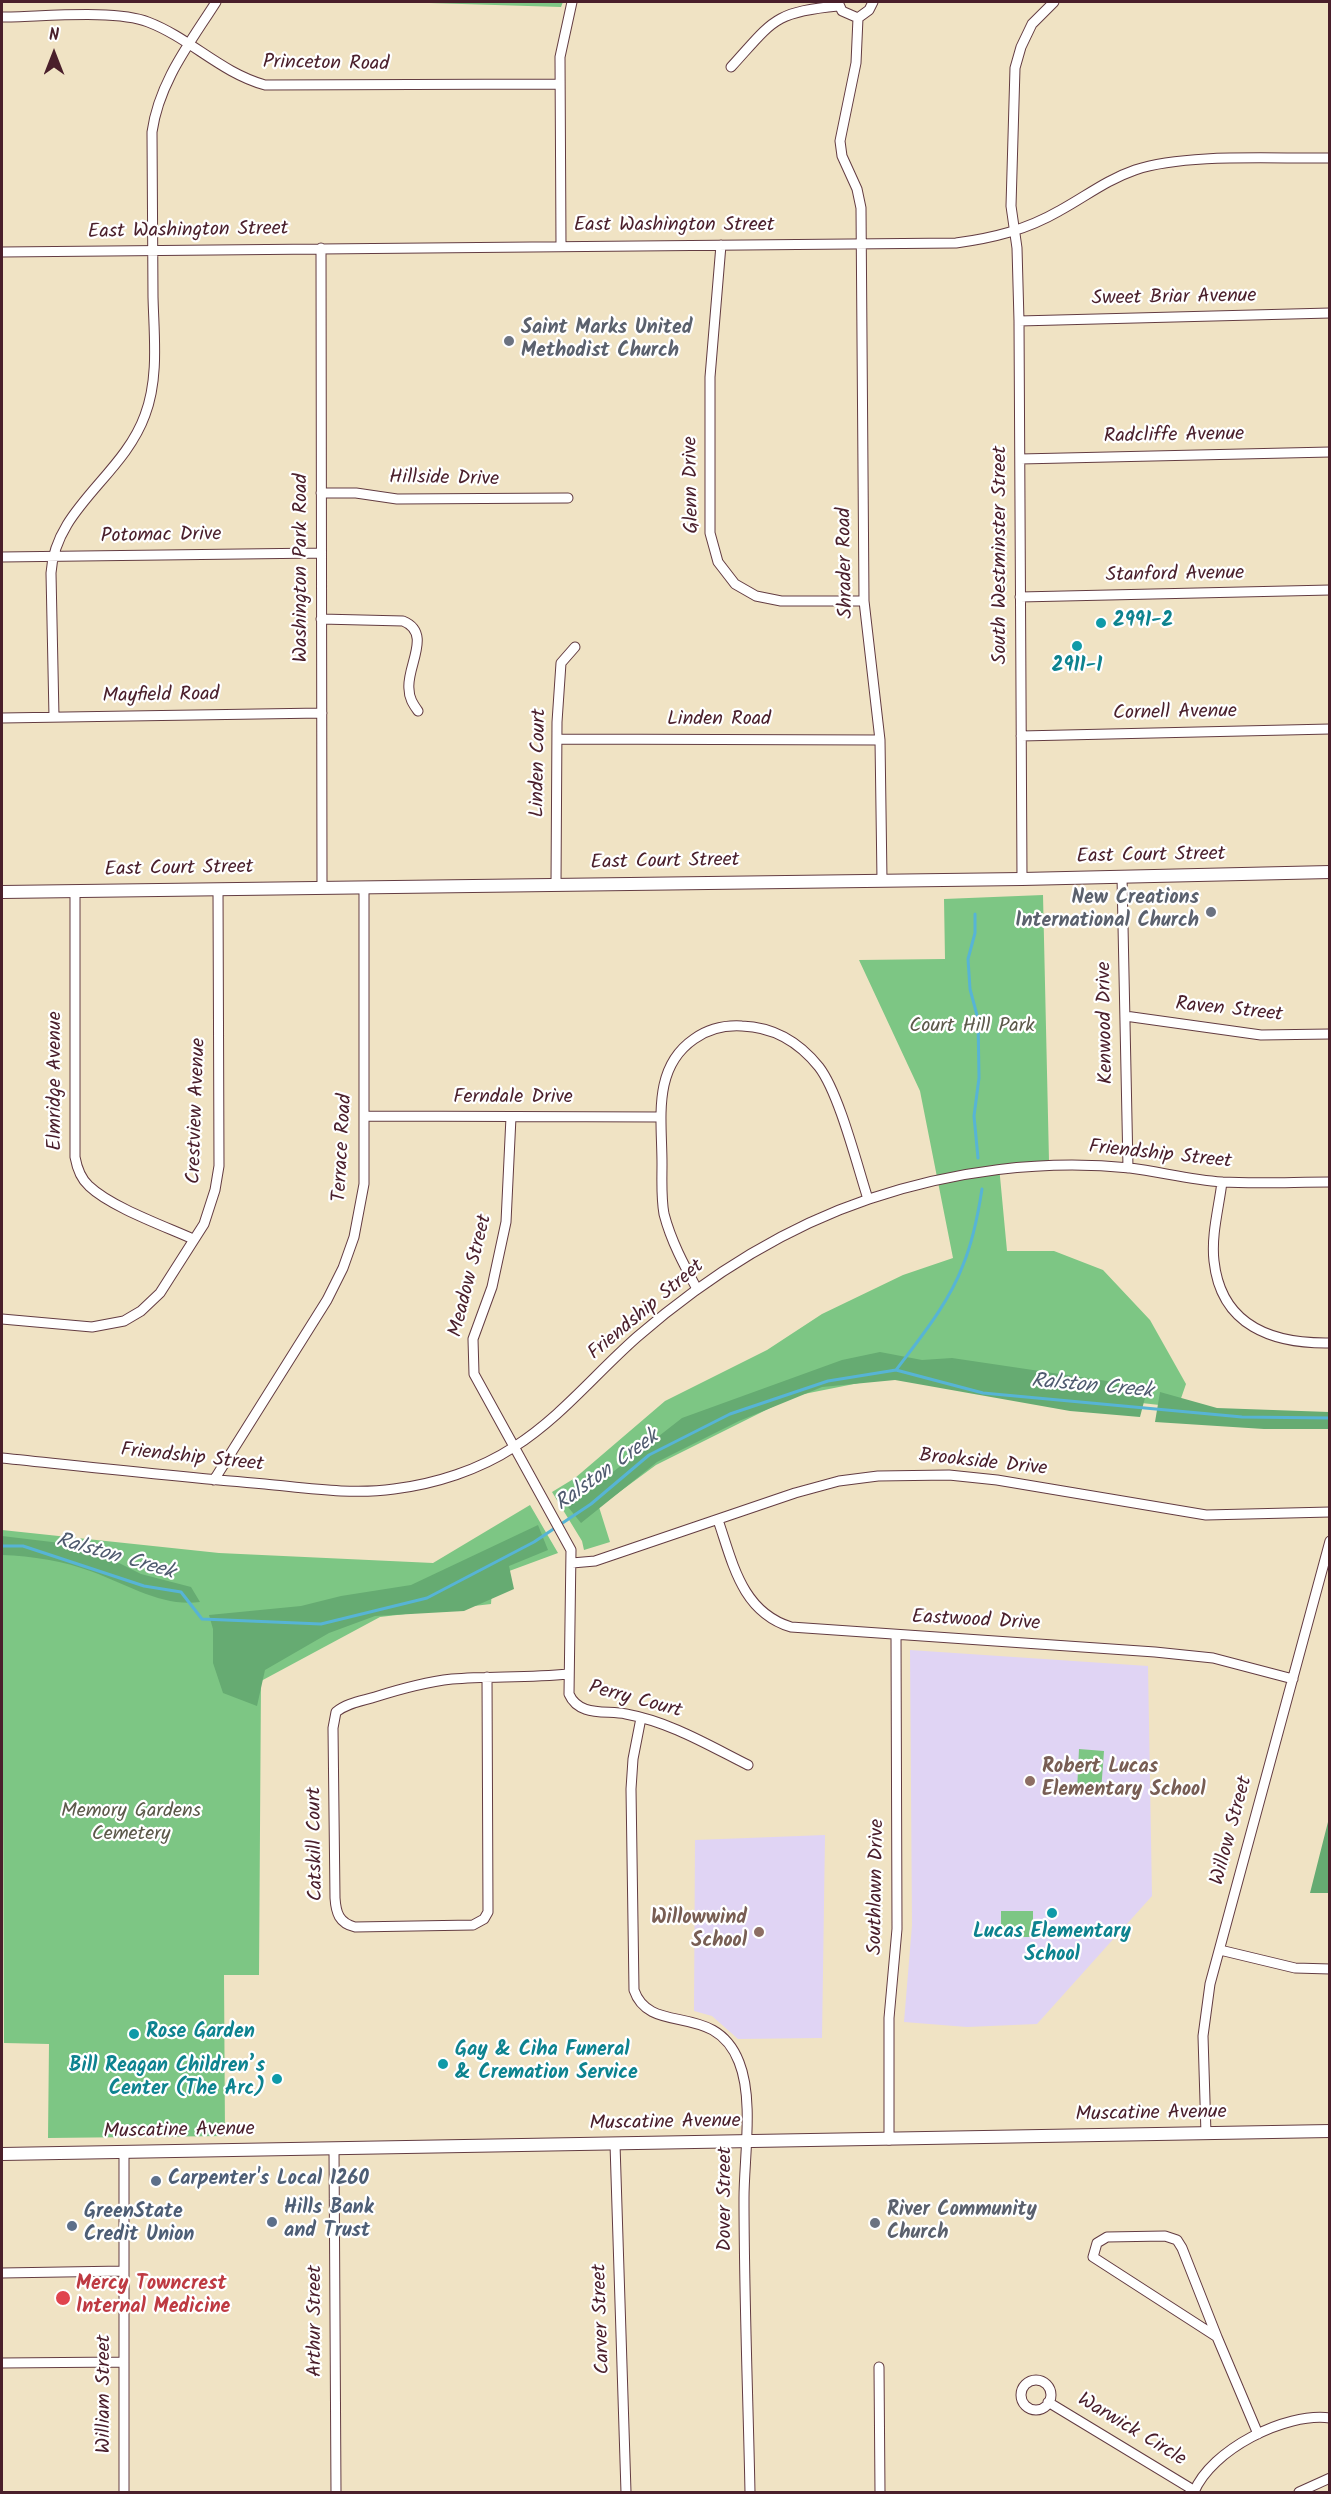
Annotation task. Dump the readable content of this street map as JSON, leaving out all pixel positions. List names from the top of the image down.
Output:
{
  "streets": {
    "street": [
      "Princeton Road",
      "East Washington Street",
      "Sweet Briar Avenue",
      "Radcliffe Avenue",
      "Hillside Drive",
      "Glenn Drive",
      "Potomac Drive",
      "South Westminster Street",
      "Shrader Road",
      "Washington Park Road",
      "Stanford Avenue",
      "Mayfield Road",
      "Cornell Avenue",
      "Linden Road",
      "Linden Court",
      "East Court Street",
      "Raven Street",
      "Kenwood Drive",
      "Elmridge Avenue",
      "Ferndale Drive",
      "Crestview Avenue",
      "Terrace Road",
      "Friendship Street",
      "Meadow Street",
      "Brookside Drive",
      "Eastwood Drive",
      "Perry Court",
      "Willow Street",
      "Catskill Court",
      "Southlawn Drive",
      "Muscatine Avenue",
      "Dover Street",
      "Carver Street",
      "Arthur Street",
      "William Street",
      "Warwick Circle"
    ]
  },
  "crossings": [
    ["East Washington Street", "Glenn Drive"],
    ["East Washington Street", "South Westminster Street"],
    ["East Washington Street", "Shrader Road"],
    ["East Washington Street", "Washington Park Road"],
    ["Sweet Briar Avenue", "South Westminster Street"],
    ["Radcliffe Avenue", "South Westminster Street"],
    ["Hillside Drive", "Washington Park Road"],
    ["Glenn Drive", "Shrader Road"],
    ["Potomac Drive", "Washington Park Road"],
    ["South Westminster Street", "Stanford Avenue"],
    ["South Westminster Street", "Cornell Avenue"],
    ["South Westminster Street", "East Court Street"],
    ["Shrader Road", "Linden Road"],
    ["Shrader Road", "East Court Street"],
    ["Washington Park Road", "Mayfield Road"],
    ["Washington Park Road", "East Court Street"],
    ["Linden Road", "Linden Court"],
    ["Linden Court", "East Court Street"],
    ["East Court Street", "Kenwood Drive"],
    ["East Court Street", "Elmridge Avenue"],
    ["East Court Street", "Crestview Avenue"],
    ["East Court Street", "Terrace Road"],
    ["Raven Street", "Kenwood Drive"],
    ["Kenwood Drive", "Friendship Street"],
    ["Elmridge Avenue", "Crestview Avenue"],
    ["Ferndale Drive", "Terrace Road"],
    ["Ferndale Drive", "Meadow Street"],
    ["Terrace Road", "Friendship Street"],
    ["Friendship Street", "Meadow Street"],
    ["Meadow Street", "Brookside Drive"],
    ["Meadow Street", "Perry Court"],
    ["Brookside Drive", "Eastwood Drive"],
    ["Brookside Drive", "Perry Court"],
    ["Eastwood Drive", "Willow Street"],
    ["Eastwood Drive", "Southlawn Drive"],
    ["Perry Court", "Catskill Court"],
    ["Perry Court", "Dover Street"],
    ["Willow Street", "Muscatine Avenue"],
    ["Southlawn Drive", "Muscatine Avenue"],
    ["Muscatine Avenue", "Dover Street"],
    ["Muscatine Avenue", "Carver Street"],
    ["Muscatine Avenue", "Arthur Street"],
    ["Muscatine Avenue", "William Street"]
  ],
  "water": ["Ralston Creek"],
  "parks": ["Court Hill Park", "Memory Gardens Cemetery"],
  "places": [
    "Saint Marks United Methodist Church",
    "2991-2",
    "2911-1",
    "New Creations International Church",
    "Robert Lucas Elementary School",
    "Lucas Elementary School",
    "Willowwind School",
    "Rose Garden",
    "Gay & Ciha Funeral & Cremation Service",
    "Bill Reagan Children’s Center (The Arc)",
    "Carpenter's Local 1260",
    "Hills Bank and Trust",
    "River Community Church",
    "GreenState Credit Union",
    "Mercy Towncrest Internal Medicine"
  ],
  "north": "top"
}
